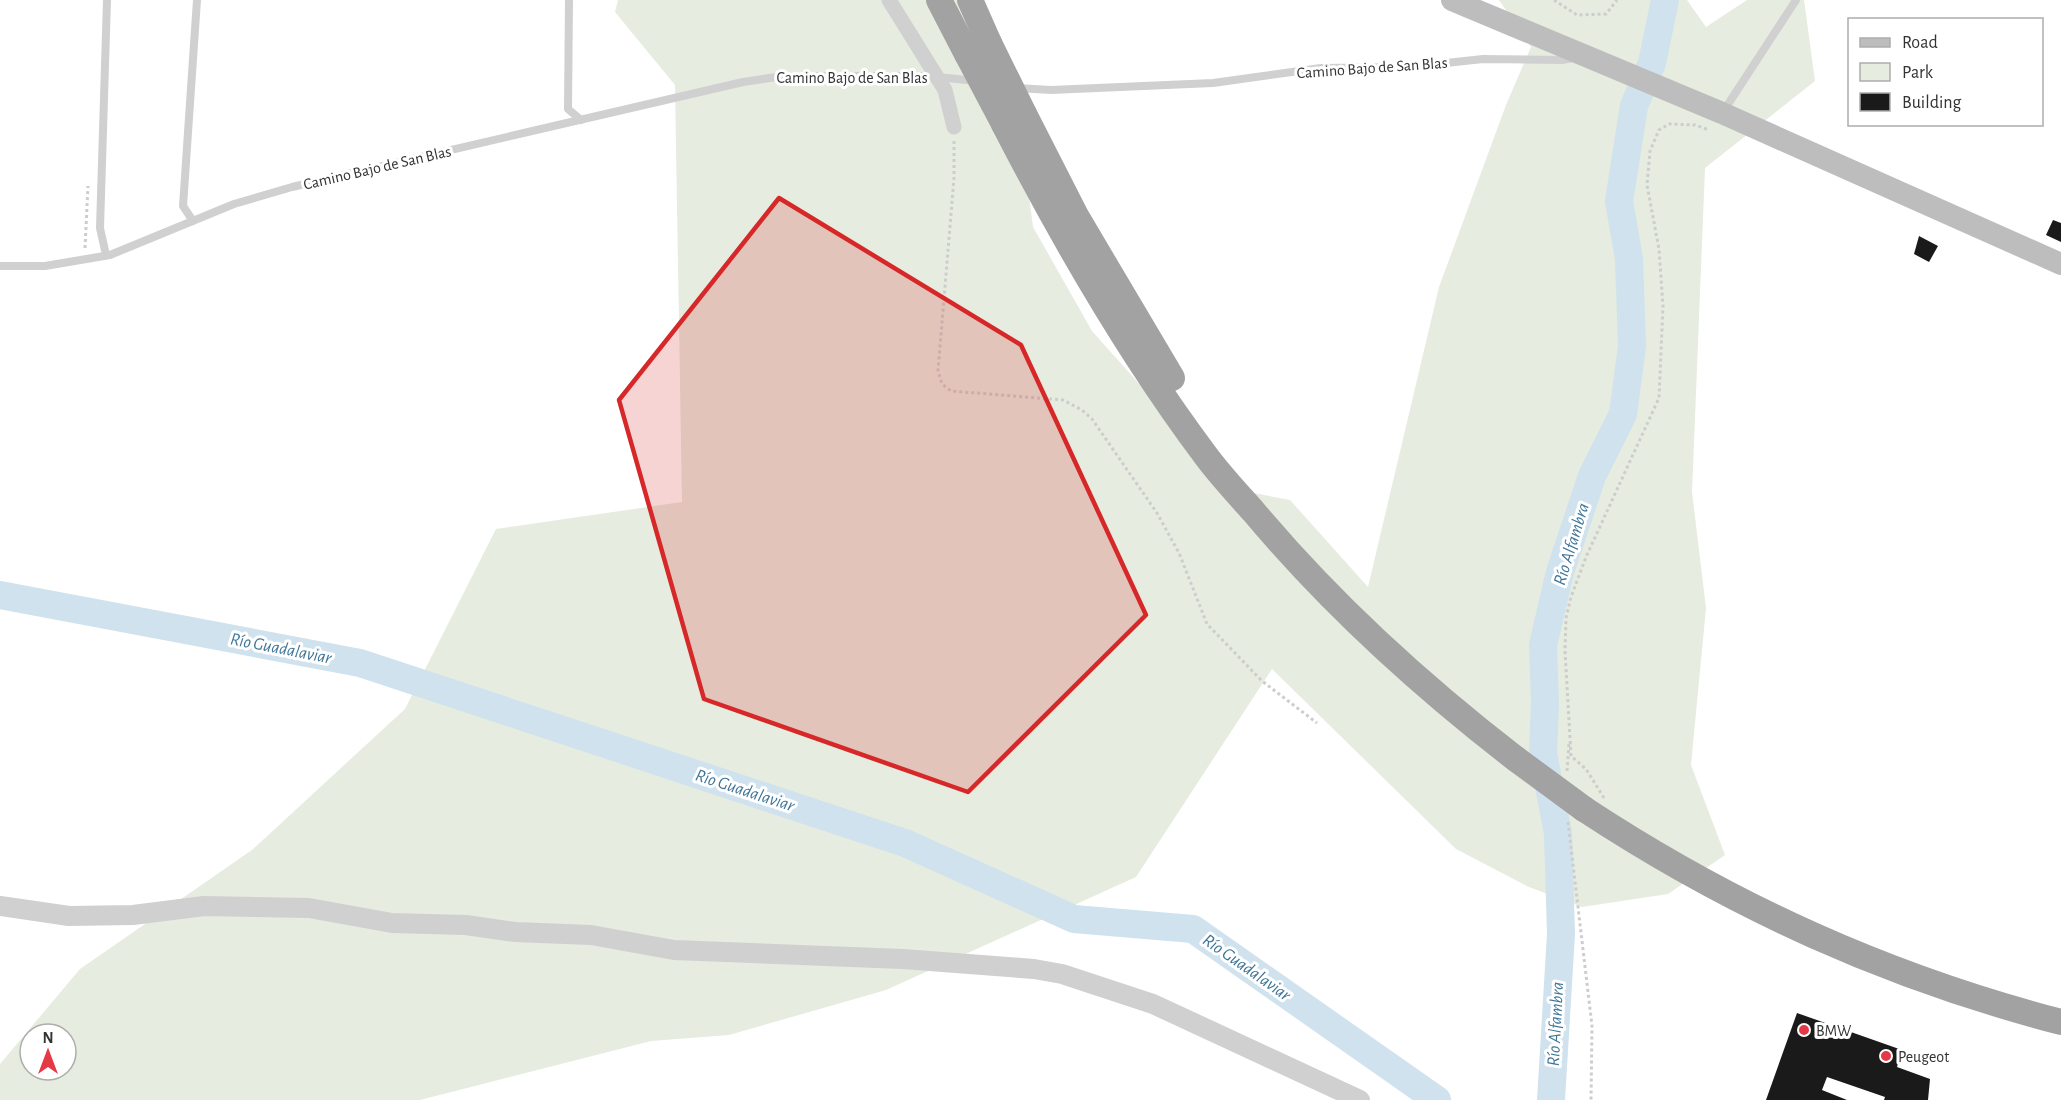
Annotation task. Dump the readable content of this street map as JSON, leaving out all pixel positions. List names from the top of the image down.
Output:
{
  "streets": {
    "lane": ["Camino Bajo de San Blas"]
  },
  "water": ["Río Alfambra", "Río Guadalaviar"],
  "places": ["BMW", "Peugeot"],
  "legend": ["Road", "Park", "Building"],
  "north": "top"
}
